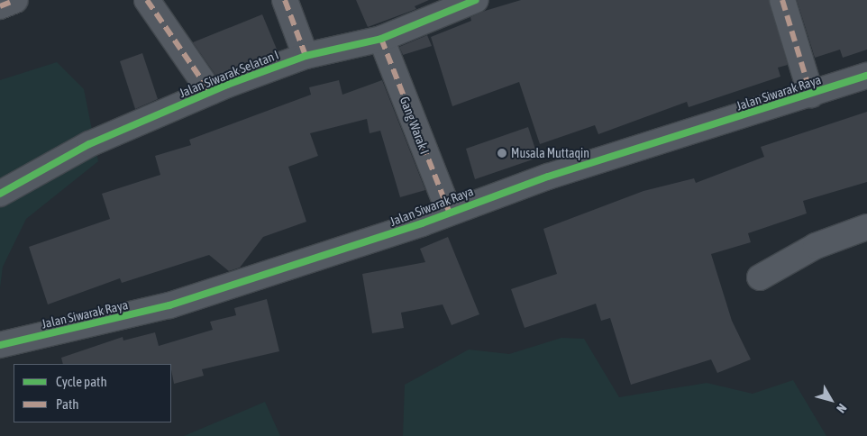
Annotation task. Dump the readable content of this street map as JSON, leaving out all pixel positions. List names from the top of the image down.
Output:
{
  "streets": {
    "street": ["Jalan Siwarak Selatan I", "Jalan Siwarak Raya", "Gang Warak I"]
  },
  "crossings": [
    ["Jalan Siwarak Selatan I", "Gang Warak I"],
    ["Jalan Siwarak Raya", "Gang Warak I"]
  ],
  "places": ["Musala Muttaqin"],
  "legend": ["Cycle path", "Path"],
  "north": "bottom right"
}
